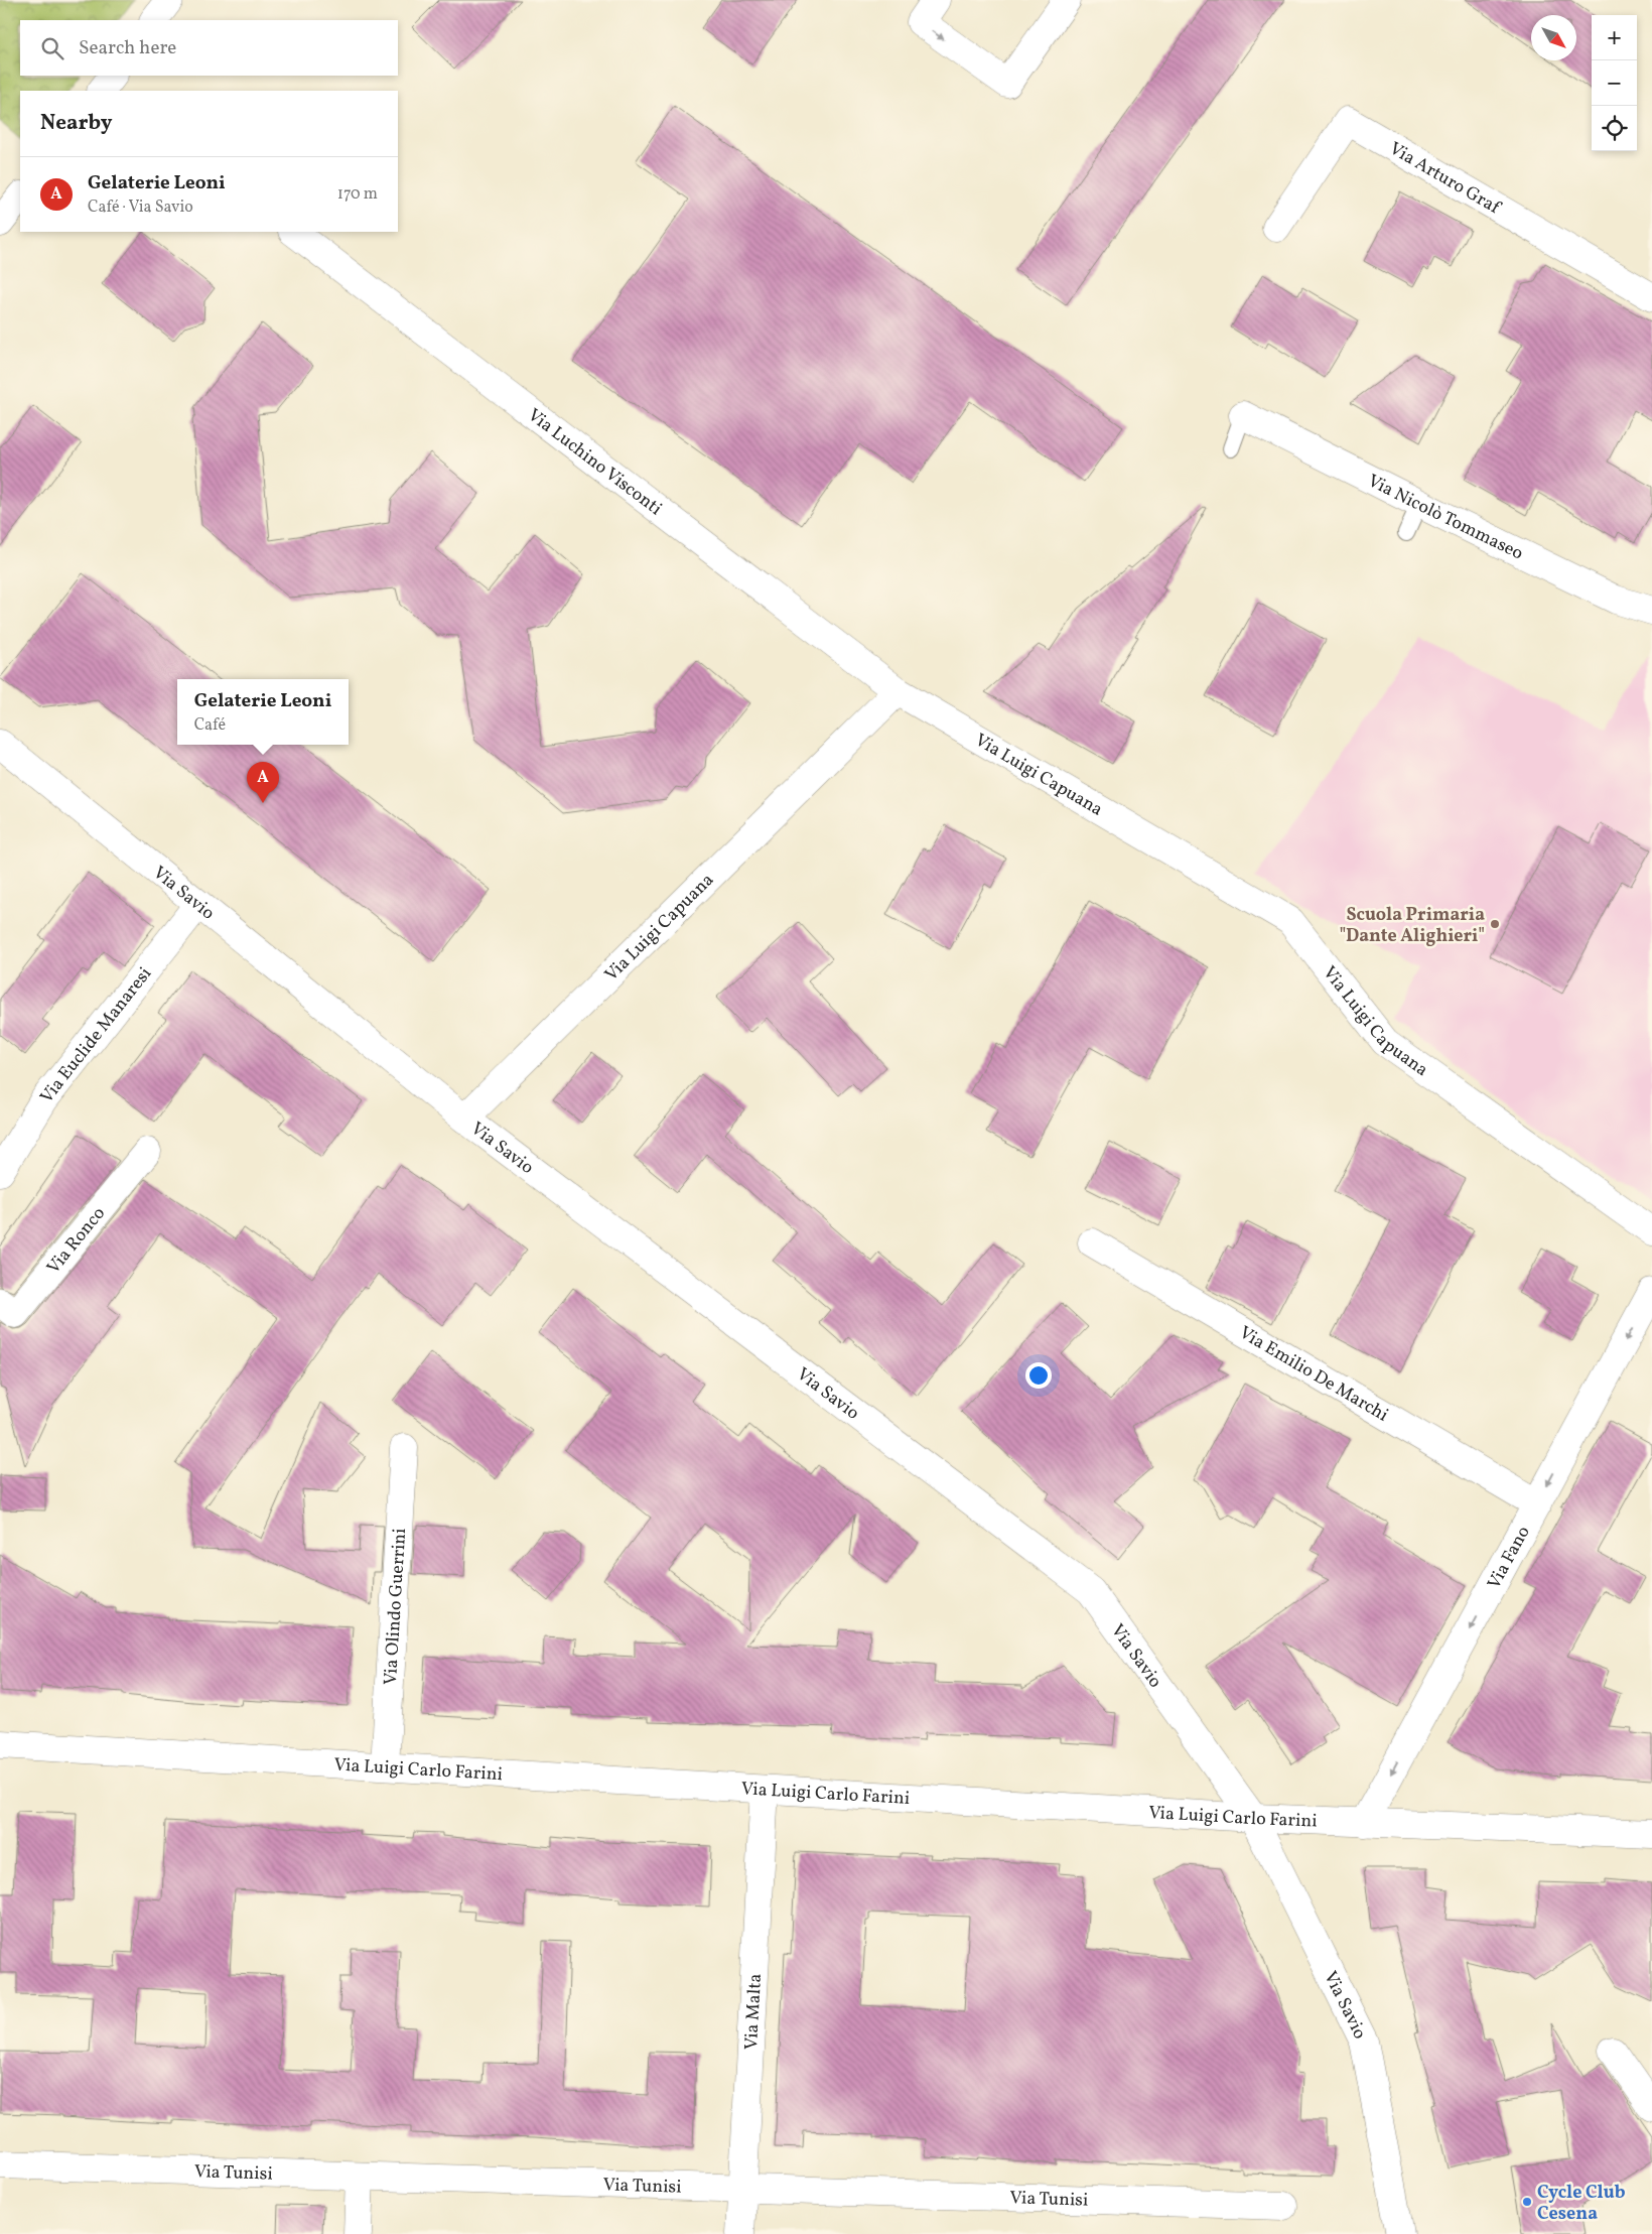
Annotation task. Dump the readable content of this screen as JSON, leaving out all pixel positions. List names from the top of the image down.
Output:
{
  "streets": {
    "street": [
      "Via Arturo Graf",
      "Via Luchino Visconti",
      "Via Nicolò Tommaseo",
      "Via Luigi Capuana",
      "Via Savio",
      "Via Euclide Manaresi",
      "Via Ronco",
      "Via Emilio De Marchi",
      "Via Fano",
      "Via Olindo Guerrini",
      "Via Luigi Carlo Farini",
      "Via Malta",
      "Via Tunisi"
    ]
  },
  "crossings": [
    ["Via Luchino Visconti", "Via Luigi Capuana"],
    ["Via Luigi Capuana", "Via Savio"],
    ["Via Savio", "Via Euclide Manaresi"],
    ["Via Savio", "Via Luigi Carlo Farini"],
    ["Via Emilio De Marchi", "Via Fano"],
    ["Via Fano", "Via Luigi Carlo Farini"],
    ["Via Olindo Guerrini", "Via Luigi Carlo Farini"],
    ["Via Luigi Carlo Farini", "Via Malta"],
    ["Via Malta", "Via Tunisi"]
  ],
  "one_way": ["Via Fano"],
  "places": ["Scuola Primaria \"Dante Alighieri\"", "Cycle Club Cesena"],
  "north": "bottom right",
  "page": {
    "map_buttons": ["+", "−"],
    "search": "Search here",
    "heading": "Nearby",
    "list": [
      {
        "mark": "A",
        "name": "Gelaterie Leoni",
        "note": "Café · Via Savio",
        "value": "170 m"
      }
    ],
    "popup": ["Gelaterie Leoni", "Café"],
    "pins": "A"
  }
}
